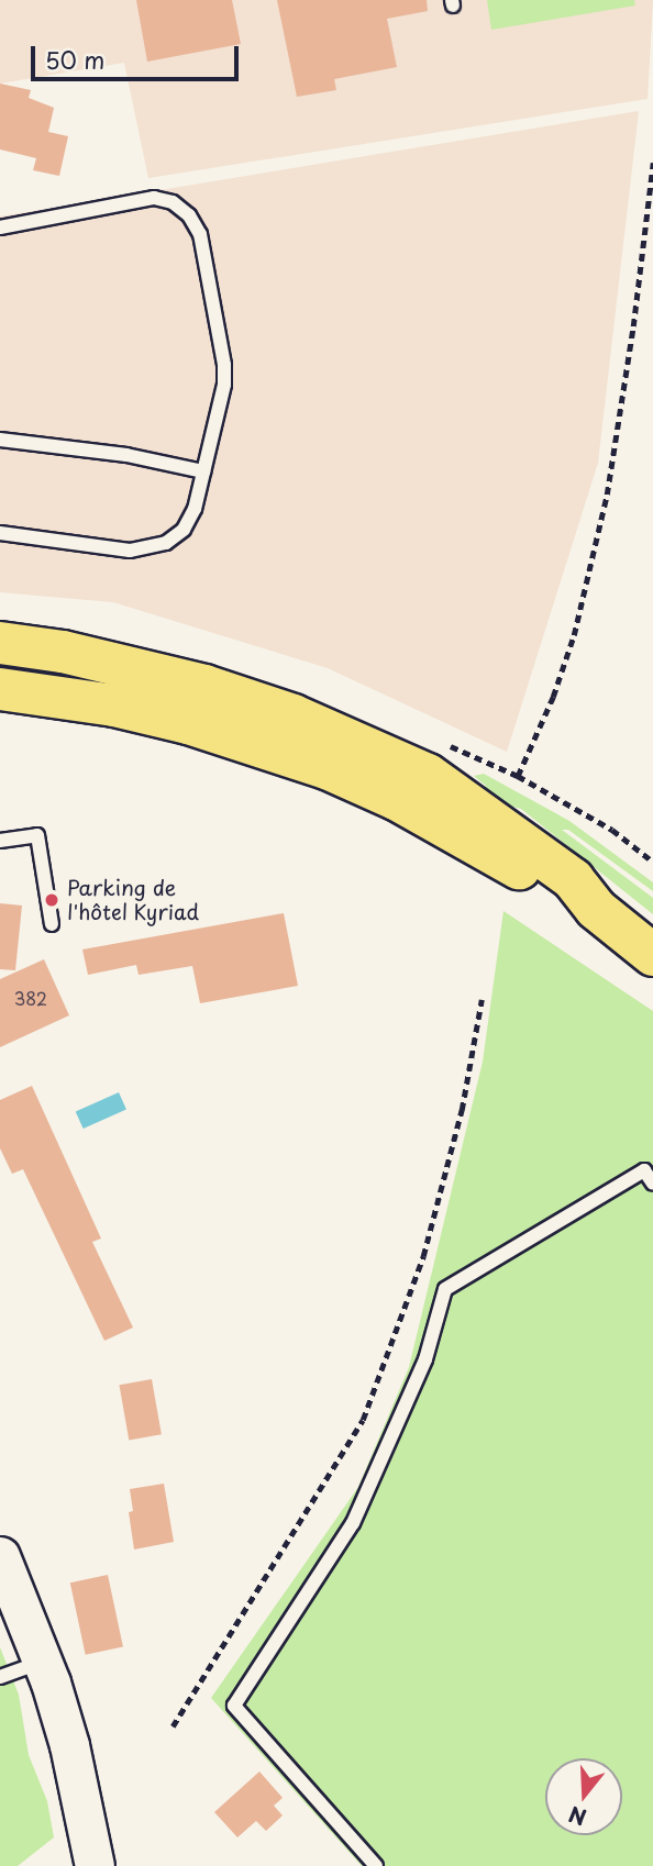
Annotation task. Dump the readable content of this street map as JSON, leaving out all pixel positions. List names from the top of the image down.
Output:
{
  "places": ["Parking de l'hôtel Kyriad"],
  "house_numbers": ["382"],
  "scale_bar": "50 m",
  "north": "bottom"
}
